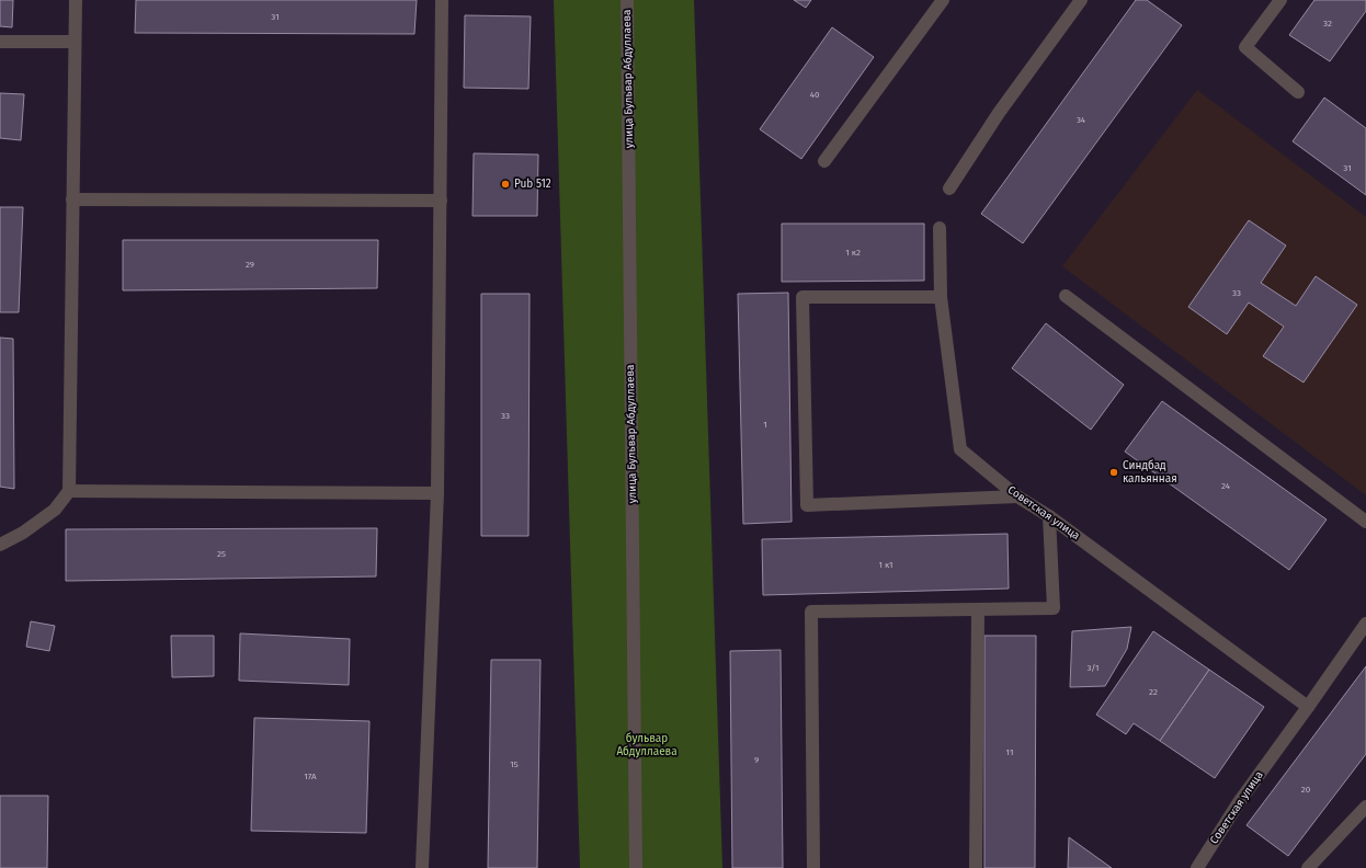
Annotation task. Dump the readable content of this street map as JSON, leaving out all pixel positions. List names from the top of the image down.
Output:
{
  "streets": {
    "street": ["улица Бульвар Абдуллаева", "Советская улица"]
  },
  "parks": ["бульвар Абдуллаева"],
  "places": ["Pub 512", "Синдбад кальянная"],
  "house_numbers": [
    "31",
    "32",
    "40",
    "34",
    "31",
    "1 к2",
    "29",
    "33",
    "33",
    "1",
    "24",
    "25",
    "1 к1",
    "3/1",
    "22",
    "11",
    "9",
    "15",
    "17А",
    "20"
  ]
}
